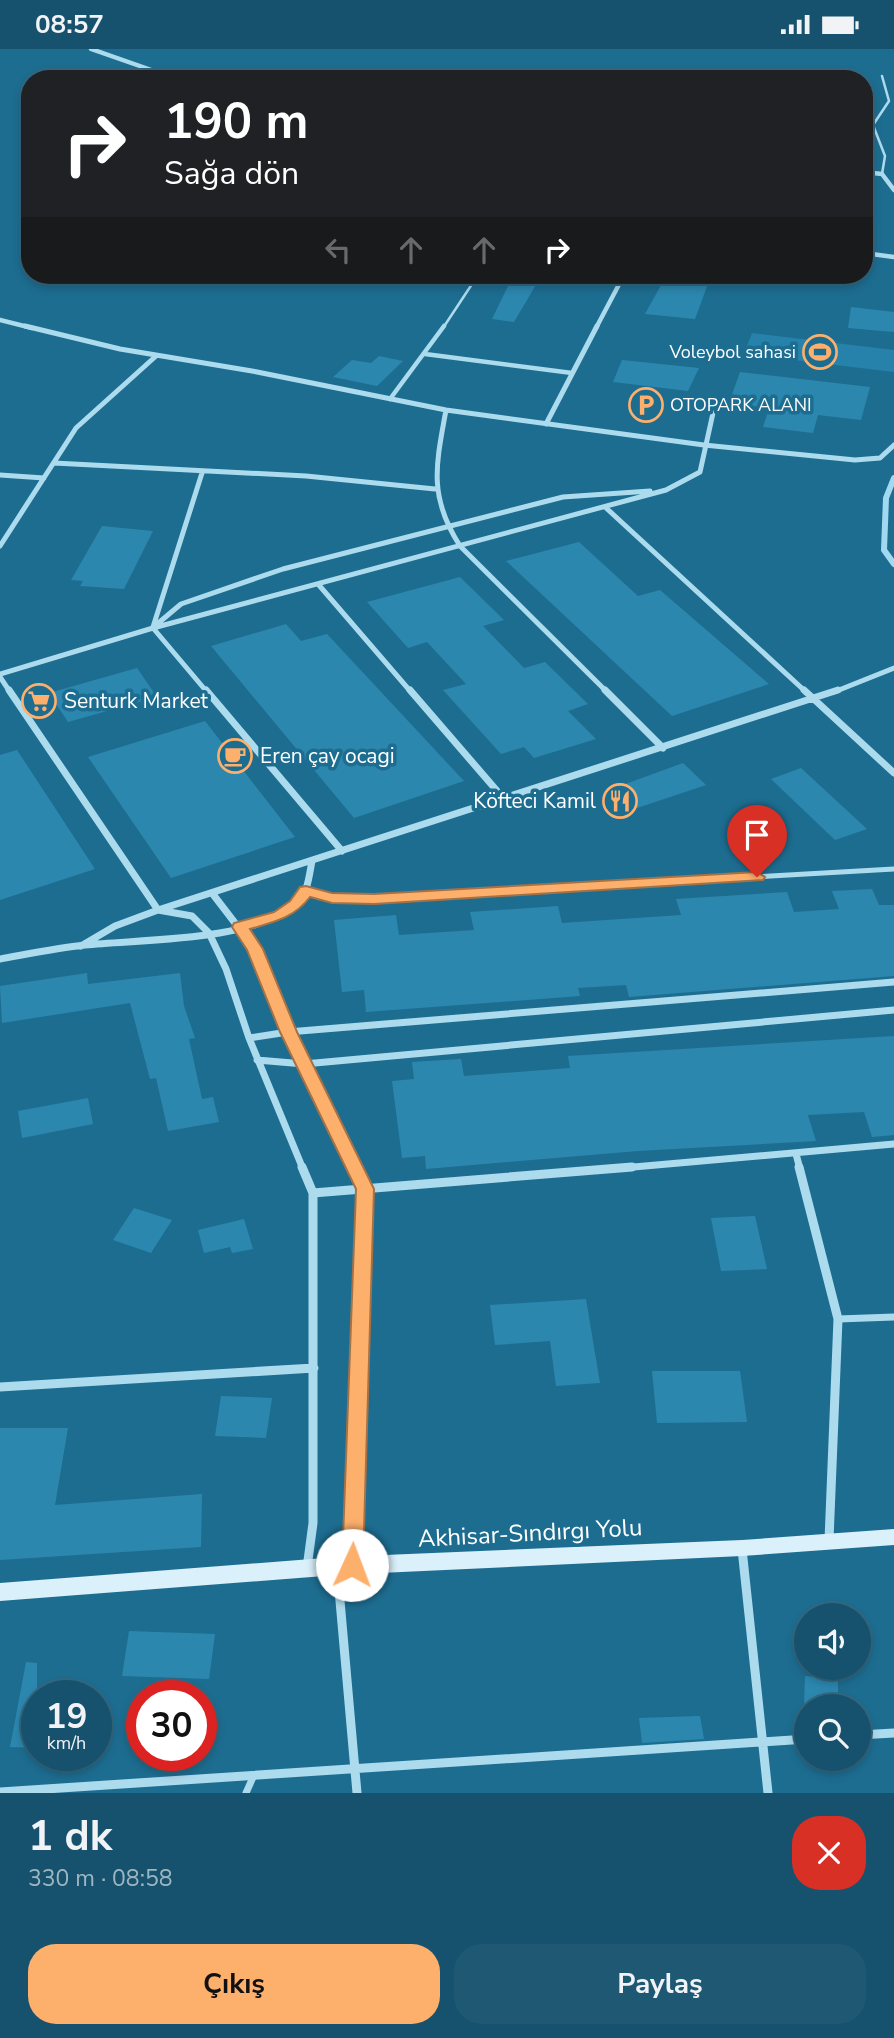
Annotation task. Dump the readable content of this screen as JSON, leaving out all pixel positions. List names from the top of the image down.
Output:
{
  "streets": {
    "main road": ["Akhisar-Sındırgı Yolu"]
  },
  "places": {
    "sports": ["Voleybol sahasi"],
    "parking": ["OTOPARK ALANI"],
    "supermarket": ["Senturk Market"],
    "cafe": ["Eren çay ocagi"],
    "restaurant": ["Köfteci Kamil"]
  },
  "page": {
    "status": "08:57",
    "turn": ["190 m", "Sağa dön"],
    "speed": "19 km/h",
    "limit": "30",
    "heading": ["1 dk", "330 m · 08:58"],
    "buttons": ["Çıkış", "Paylaş"]
  }
}
